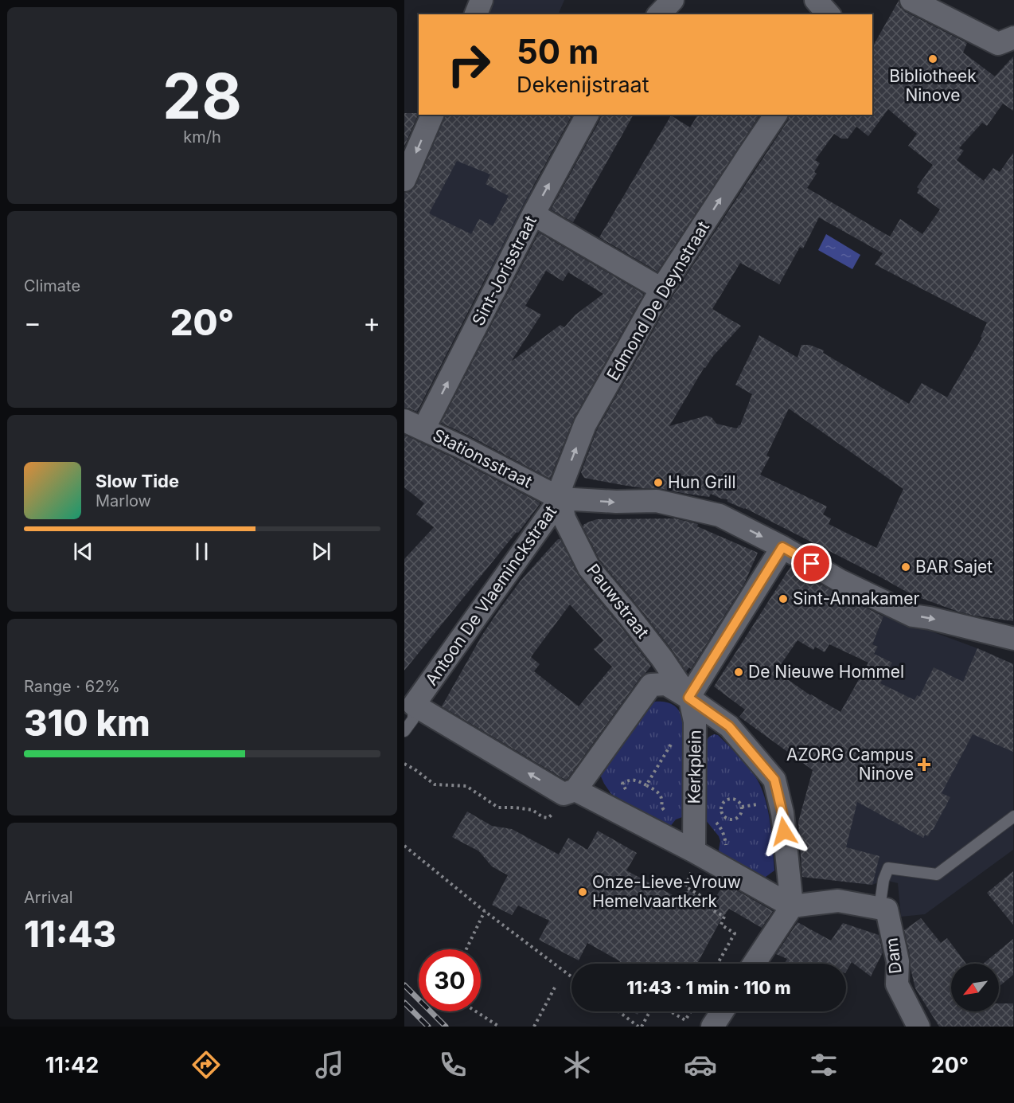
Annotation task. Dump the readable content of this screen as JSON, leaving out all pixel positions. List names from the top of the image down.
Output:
{
  "streets": {
    "street": [
      "Sint-Jorisstraat",
      "Edmond De Deynstraat",
      "Stationsstraat",
      "Antoon De Vlaeminckstraat",
      "Pauwstraat",
      "Kerkplein",
      "Dam"
    ]
  },
  "crossings": [
    ["Sint-Jorisstraat", "Stationsstraat"],
    ["Edmond De Deynstraat", "Stationsstraat"],
    ["Edmond De Deynstraat", "Antoon De Vlaeminckstraat"],
    ["Edmond De Deynstraat", "Pauwstraat"],
    ["Stationsstraat", "Antoon De Vlaeminckstraat"],
    ["Stationsstraat", "Pauwstraat"],
    ["Antoon De Vlaeminckstraat", "Pauwstraat"],
    ["Pauwstraat", "Kerkplein"]
  ],
  "one_way": ["Sint-Jorisstraat", "Edmond De Deynstraat"],
  "places": {
    "other": [
      "Bibliotheek Ninove",
      "Hun Grill",
      "BAR Sajet",
      "Sint-Annakamer",
      "De Nieuwe Hommel",
      "Onze-Lieve-Vrouw Hemelvaartkerk"
    ],
    "health": ["AZORG Campus Ninove"]
  },
  "north": "bottom left",
  "page": {
    "tile": [
      ["28", "km/h"],
      "Climate",
      ["Range · 62%", "310 km"],
      ["Arrival", "11:43"]
    ],
    "turn": ["50 m", "Dekenijstraat"],
    "heat": ["−", "20°", "+"],
    "song": ["Slow Tide", "Marlow"],
    "limit": "30",
    "trip": "11:43 · 1 min · 110 m",
    "tabs": ["11:42", "20°"]
  }
}
